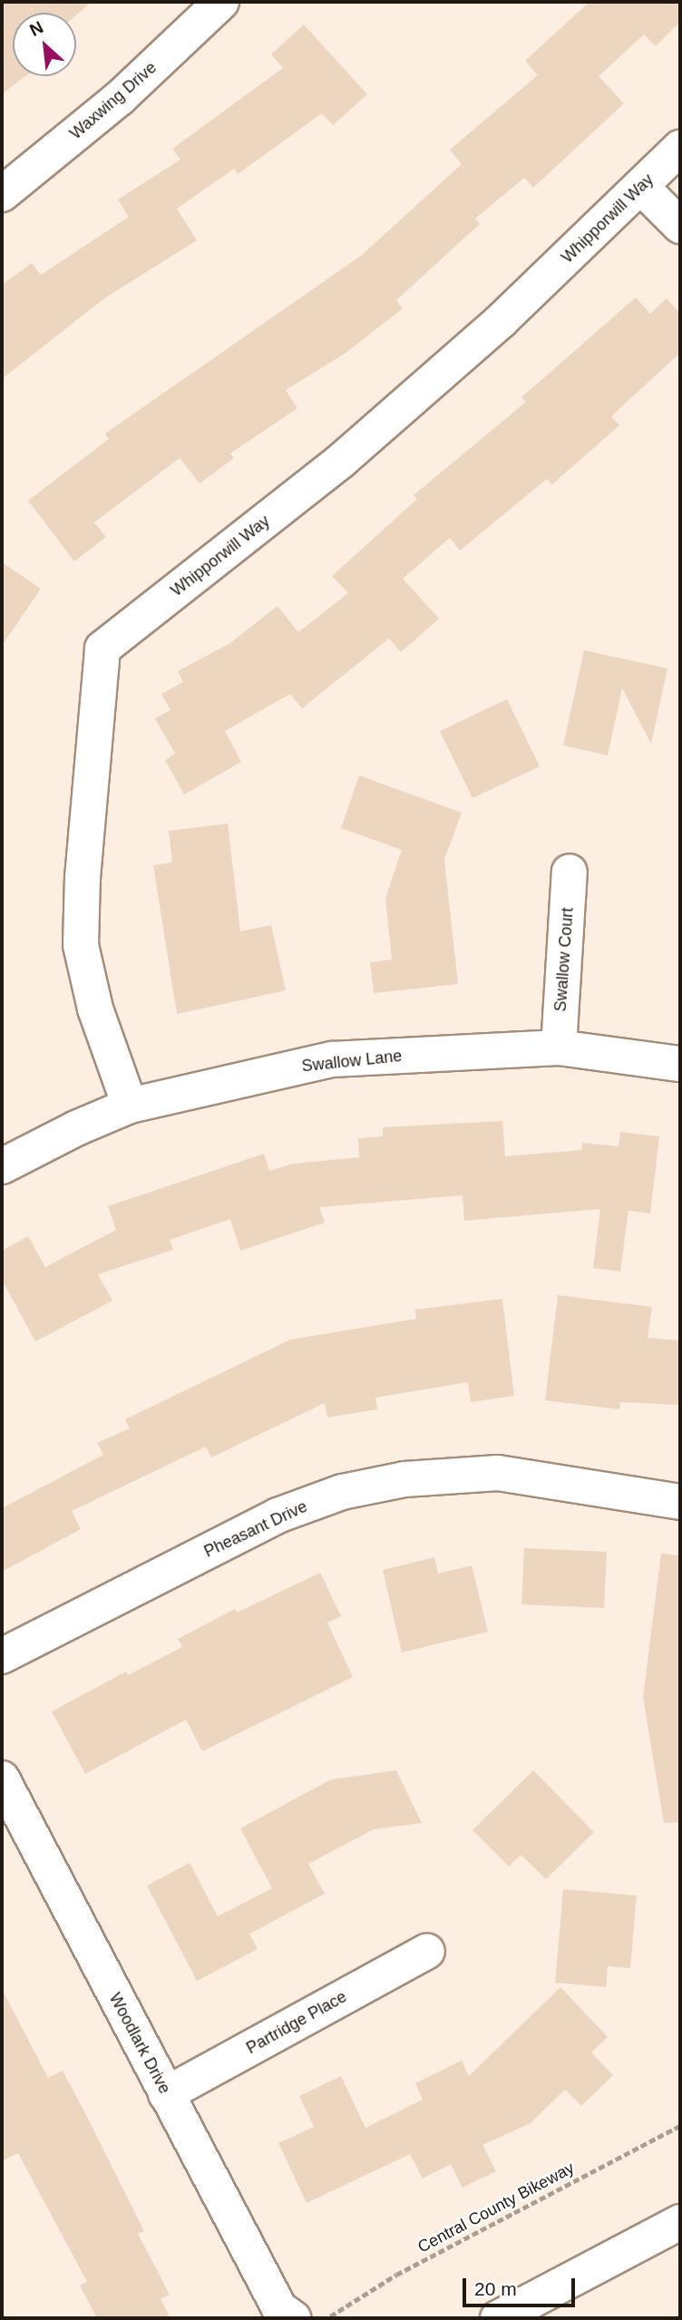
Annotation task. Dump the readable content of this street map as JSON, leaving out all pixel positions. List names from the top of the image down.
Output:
{
  "streets": {
    "main road": [
      "Waxwing Drive",
      "Whipporwill Way",
      "Swallow Court",
      "Swallow Lane",
      "Pheasant Drive",
      "Partridge Place",
      "Woodlark Drive"
    ],
    "path": ["Central County Bikeway"]
  },
  "crossings": [
    ["Whipporwill Way", "Swallow Lane"],
    ["Swallow Court", "Swallow Lane"],
    ["Partridge Place", "Woodlark Drive"]
  ],
  "scale_bar": "20 m",
  "north": "top left"
}
